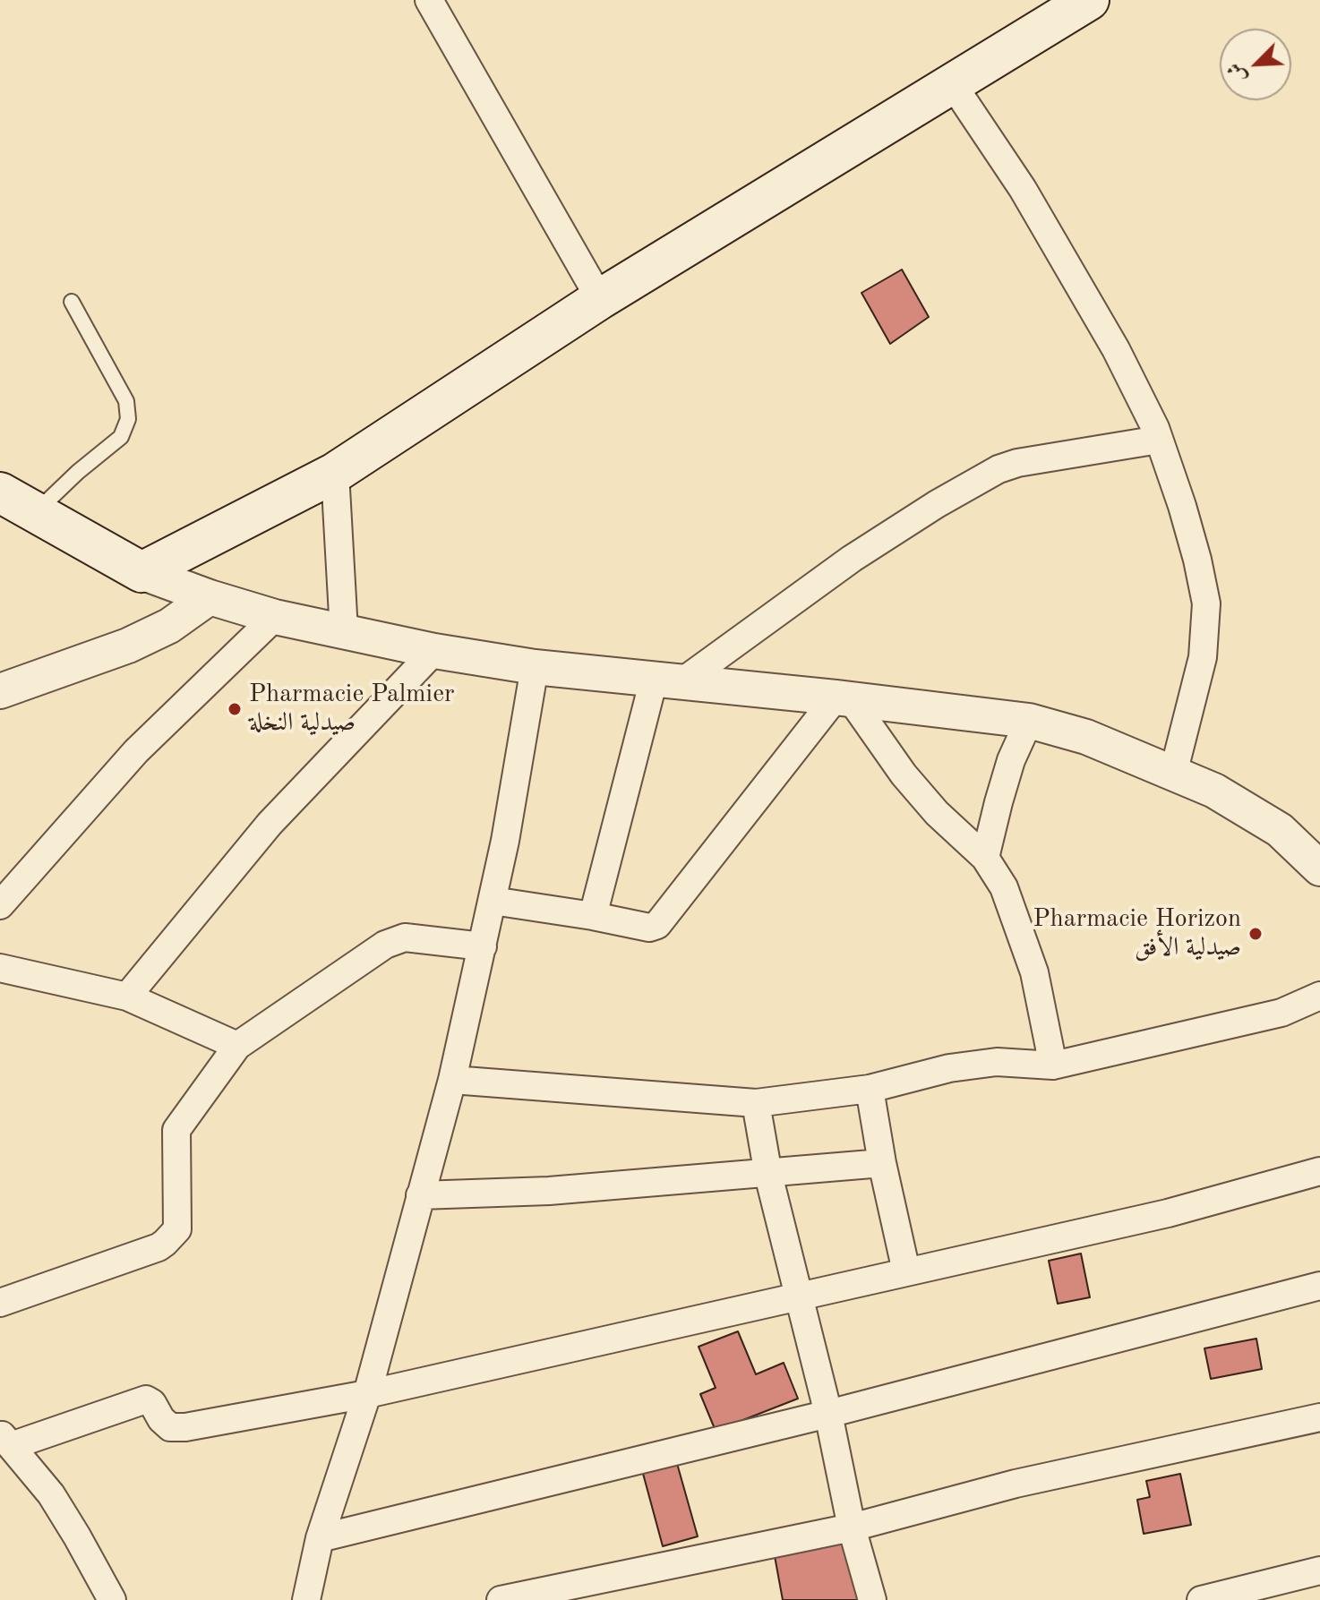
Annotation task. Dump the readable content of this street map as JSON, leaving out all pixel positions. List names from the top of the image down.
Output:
{
  "places": ["Pharmacie Palmier صيدلية النخلة", "Pharmacie Horizon صيدلية الأفق"],
  "north": "bottom left"
}
